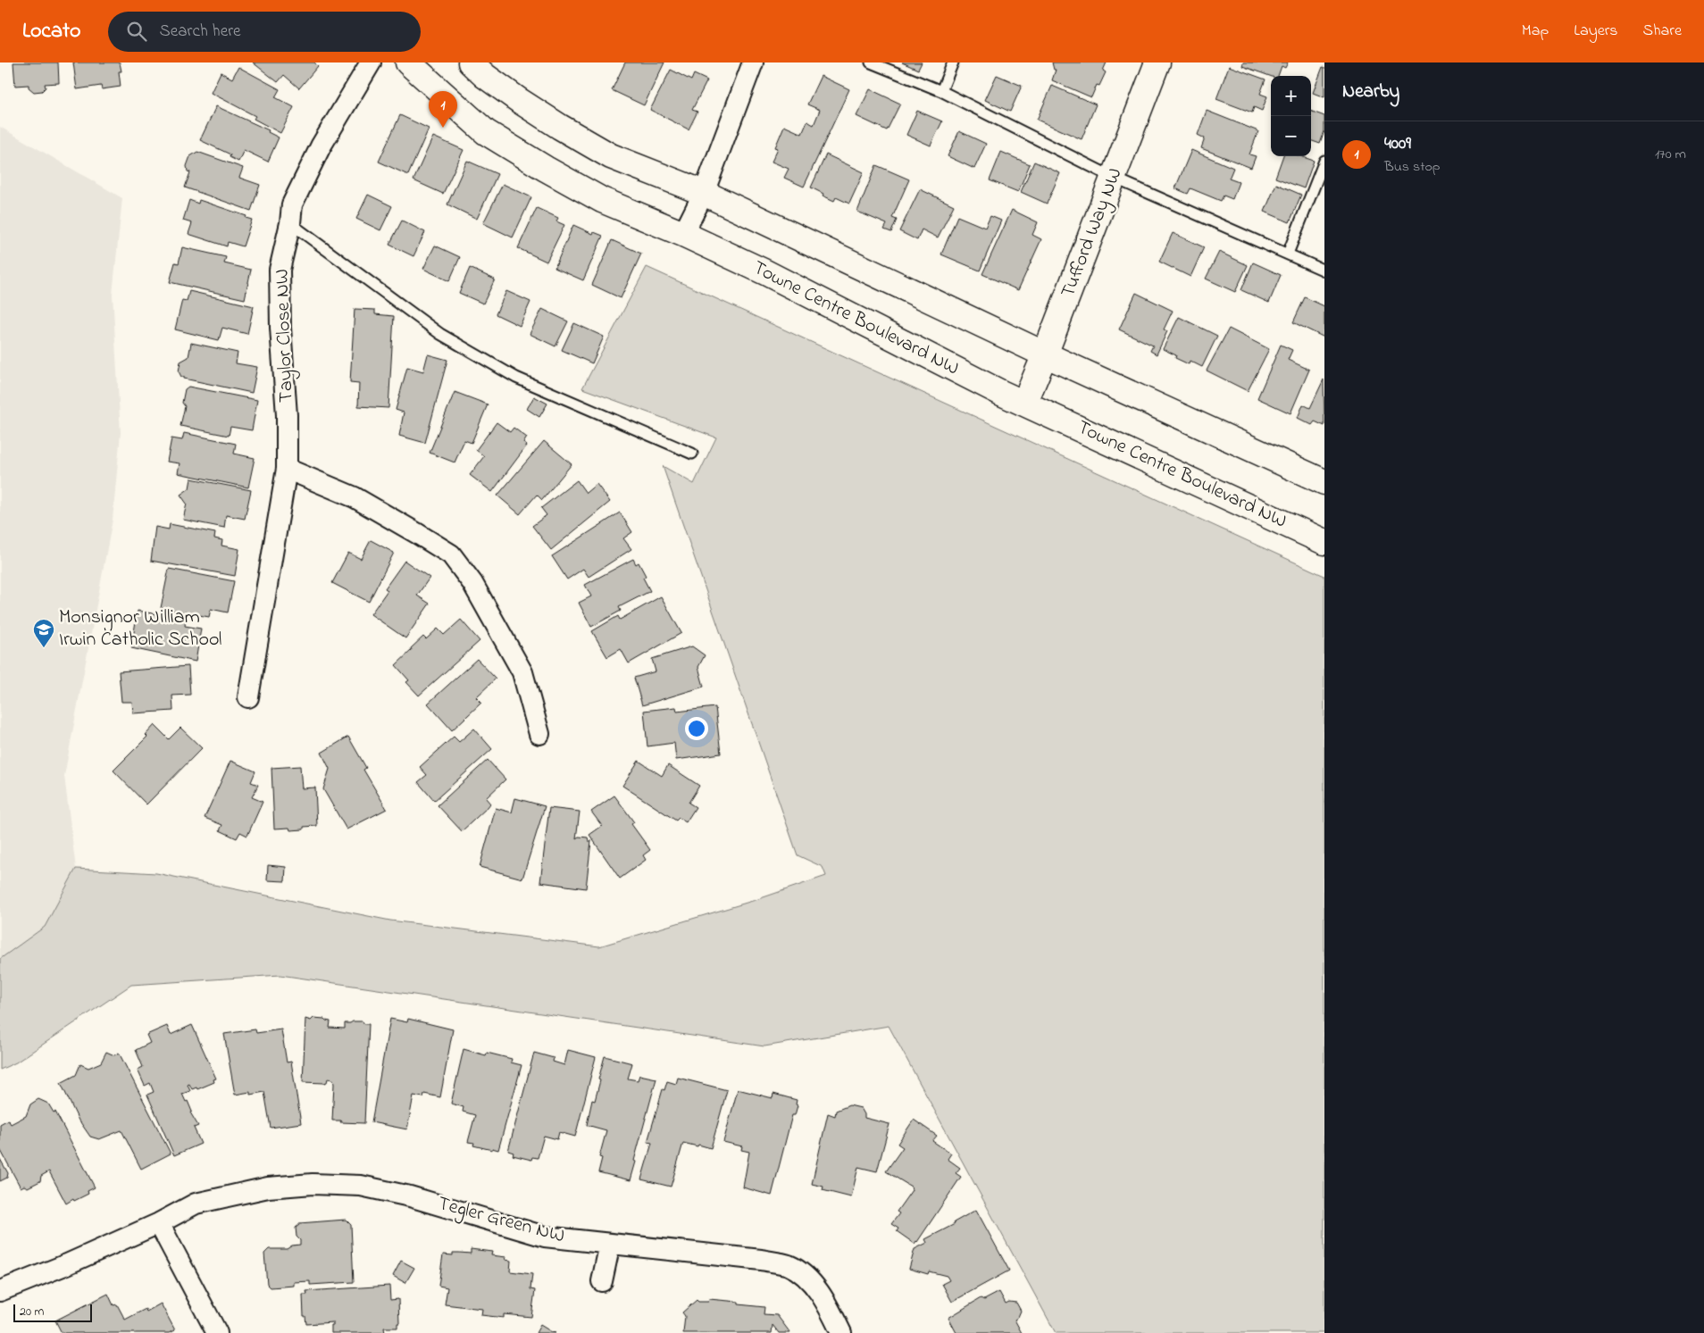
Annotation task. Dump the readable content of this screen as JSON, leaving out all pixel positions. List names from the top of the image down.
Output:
{
  "streets": {
    "street": [
      "Tufford Way NW",
      "Towne Centre Boulevard NW",
      "Taylor Close NW",
      "Tegler Green NW"
    ]
  },
  "crossings": [
    ["Tufford Way NW", "Towne Centre Boulevard NW"]
  ],
  "places": {
    "school or university": ["Monsignor William Irwin Catholic School"]
  },
  "scale_bar": "20 m",
  "page": {
    "header": "Locato",
    "search": "Search here",
    "nav": ["Map", "Layers", "Share"],
    "heading": "Nearby",
    "map_buttons": ["+", "−"],
    "pins": "1",
    "list": [
      {
        "mark": "1",
        "name": "4009",
        "note": "Bus stop",
        "value": "170 m"
      }
    ],
    "scale": "20 m"
  }
}
